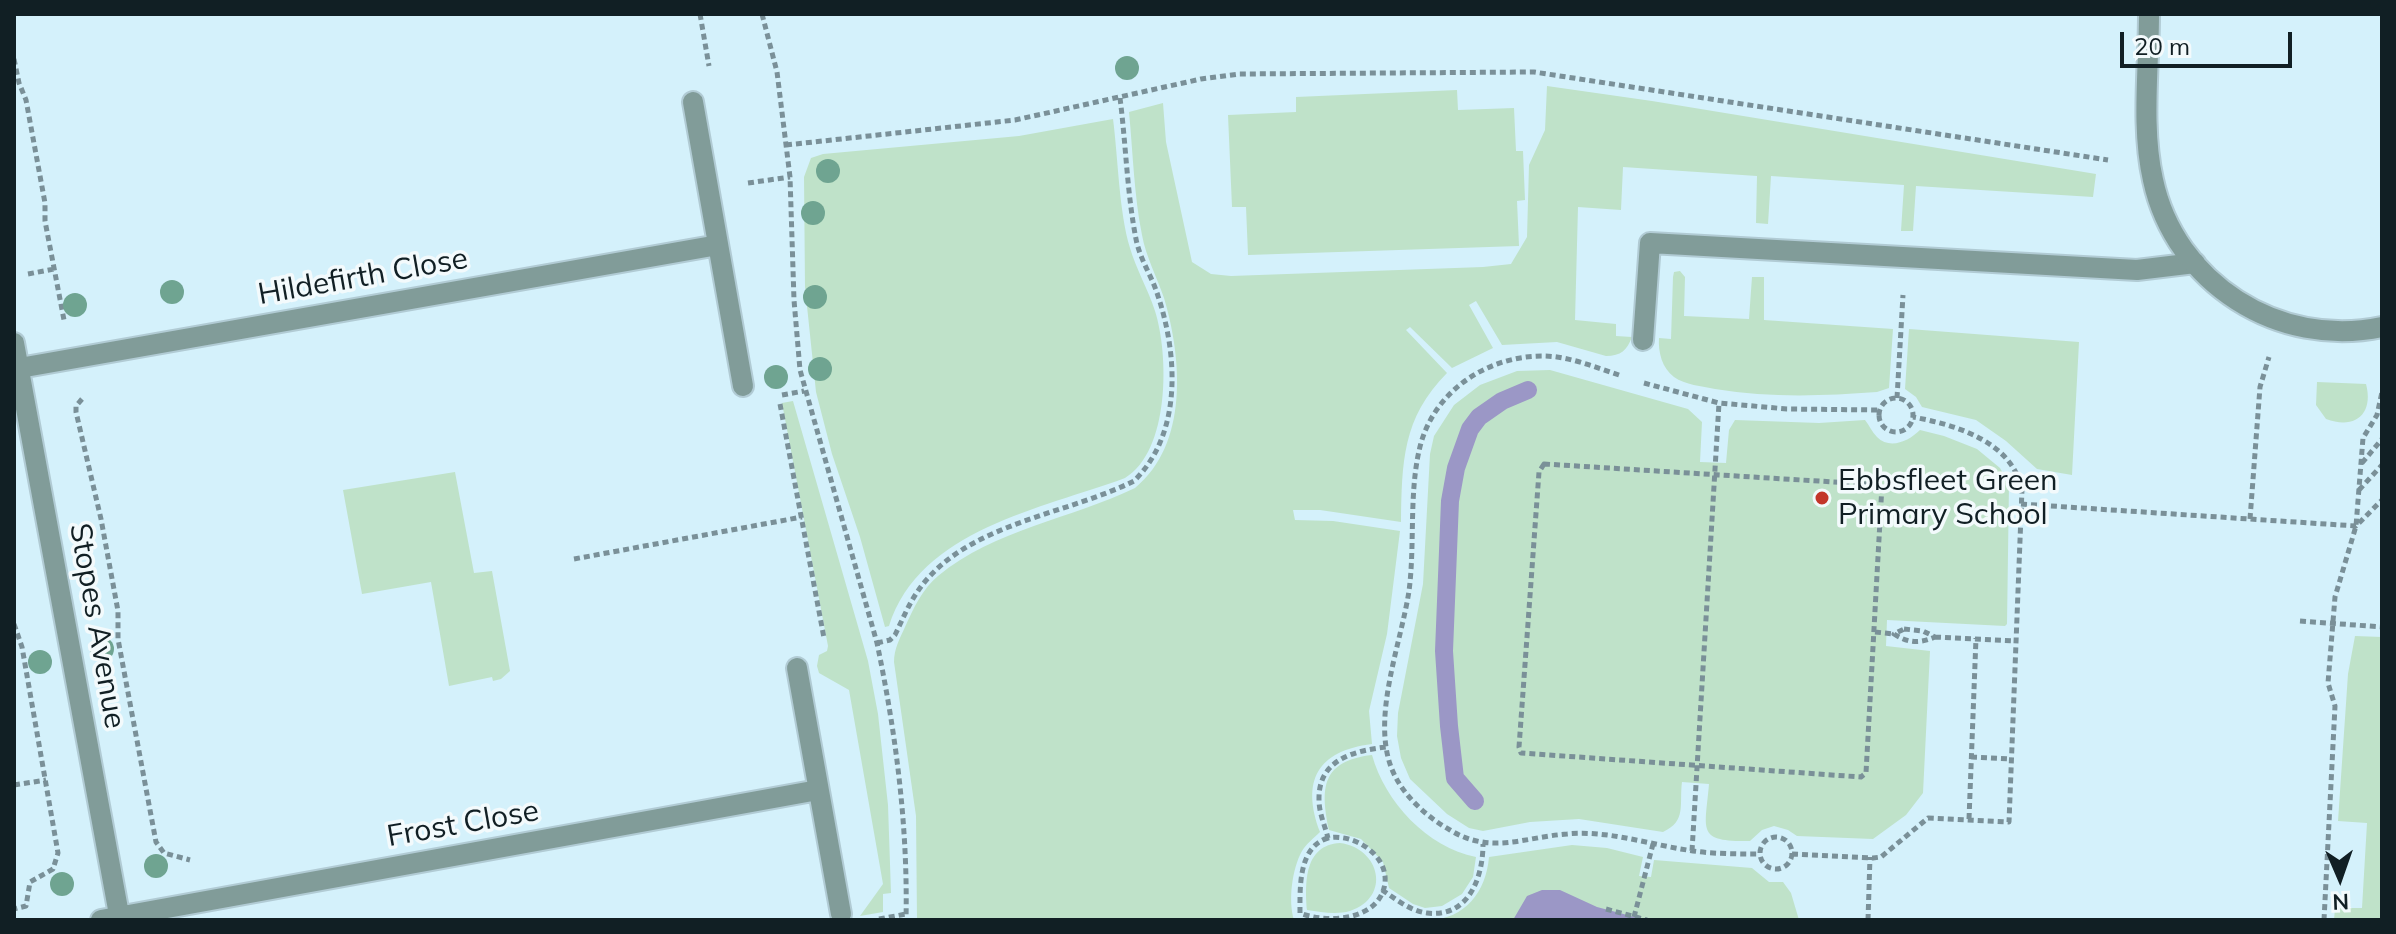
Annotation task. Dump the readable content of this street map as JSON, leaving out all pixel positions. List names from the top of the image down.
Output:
{
  "streets": {
    "street": ["Hildefirth Close", "Stopes Avenue", "Frost Close"]
  },
  "crossings": [
    ["Hildefirth Close", "Stopes Avenue"],
    ["Stopes Avenue", "Frost Close"]
  ],
  "places": ["Ebbsfleet Green Primary School"],
  "scale_bar": "20 m",
  "north": "bottom"
}
